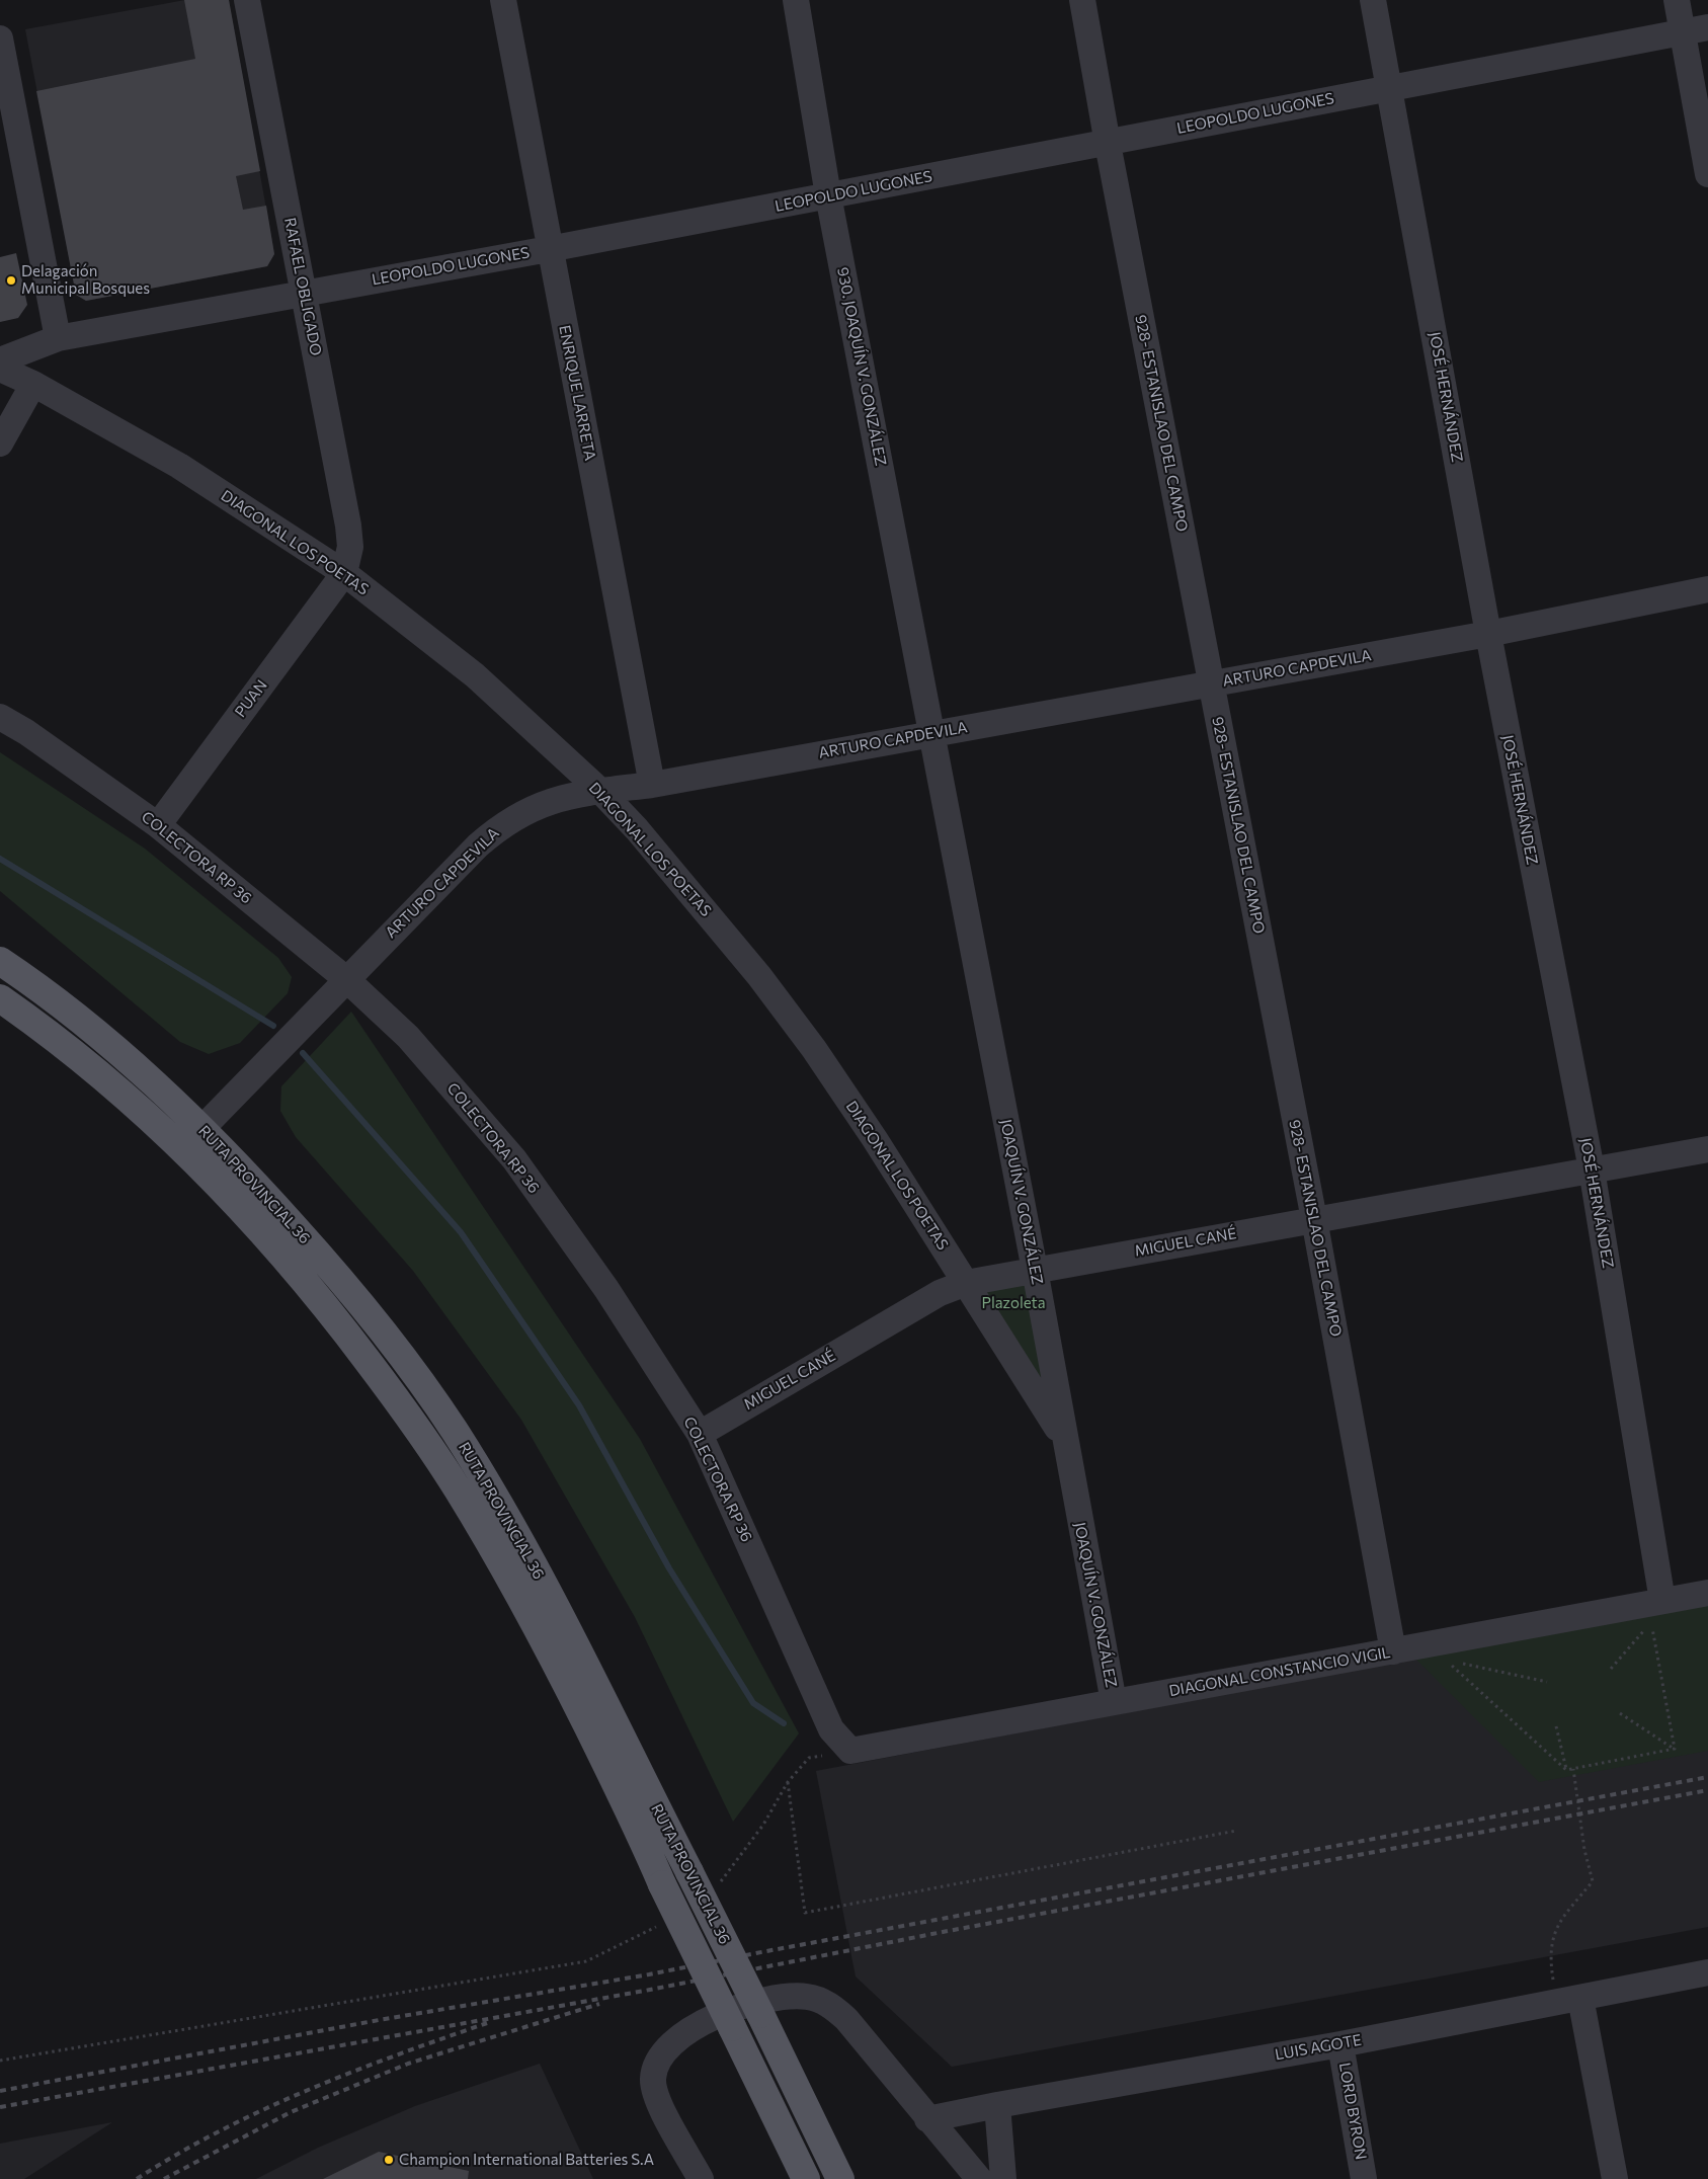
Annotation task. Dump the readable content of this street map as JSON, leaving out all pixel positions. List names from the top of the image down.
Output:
{
  "streets": {
    "main road": ["RUTA PROVINCIAL 36"],
    "street": [
      "LEOPOLDO LUGONES",
      "RAFAEL OBLIGADO",
      "930. JOAQUÍN V. GONZÁLEZ",
      "ENRIQUE LARRETA",
      "JOSÉ HERNÁNDEZ",
      "928- ESTANISLAO DEL CAMPO",
      "DIAGONAL LOS POETAS",
      "ARTURO CAPDEVILA",
      "PUAN",
      "COLECTORA RP 36",
      "JOAQUÍN V. GONZÁLEZ",
      "MIGUEL CANÉ",
      "DIAGONAL CONSTANCIO VIGIL",
      "LUIS AGOTE",
      "LORD BYRON"
    ]
  },
  "crossings": [
    ["LEOPOLDO LUGONES", "RAFAEL OBLIGADO"],
    ["LEOPOLDO LUGONES", "930. JOAQUÍN V. GONZÁLEZ"],
    ["LEOPOLDO LUGONES", "ENRIQUE LARRETA"],
    ["LEOPOLDO LUGONES", "JOSÉ HERNÁNDEZ"],
    ["LEOPOLDO LUGONES", "928- ESTANISLAO DEL CAMPO"],
    ["RAFAEL OBLIGADO", "DIAGONAL LOS POETAS"],
    ["RAFAEL OBLIGADO", "PUAN"],
    ["930. JOAQUÍN V. GONZÁLEZ", "ARTURO CAPDEVILA"],
    ["930. JOAQUÍN V. GONZÁLEZ", "JOAQUÍN V. GONZÁLEZ"],
    ["ENRIQUE LARRETA", "ARTURO CAPDEVILA"],
    ["JOSÉ HERNÁNDEZ", "ARTURO CAPDEVILA"],
    ["JOSÉ HERNÁNDEZ", "MIGUEL CANÉ"],
    ["JOSÉ HERNÁNDEZ", "DIAGONAL CONSTANCIO VIGIL"],
    ["928- ESTANISLAO DEL CAMPO", "ARTURO CAPDEVILA"],
    ["928- ESTANISLAO DEL CAMPO", "MIGUEL CANÉ"],
    ["928- ESTANISLAO DEL CAMPO", "DIAGONAL CONSTANCIO VIGIL"],
    ["DIAGONAL LOS POETAS", "ARTURO CAPDEVILA"],
    ["DIAGONAL LOS POETAS", "PUAN"],
    ["DIAGONAL LOS POETAS", "JOAQUÍN V. GONZÁLEZ"],
    ["DIAGONAL LOS POETAS", "MIGUEL CANÉ"],
    ["ARTURO CAPDEVILA", "COLECTORA RP 36"],
    ["ARTURO CAPDEVILA", "RUTA PROVINCIAL 36"],
    ["ARTURO CAPDEVILA", "JOAQUÍN V. GONZÁLEZ"],
    ["PUAN", "COLECTORA RP 36"],
    ["COLECTORA RP 36", "MIGUEL CANÉ"],
    ["COLECTORA RP 36", "DIAGONAL CONSTANCIO VIGIL"],
    ["JOAQUÍN V. GONZÁLEZ", "MIGUEL CANÉ"],
    ["JOAQUÍN V. GONZÁLEZ", "DIAGONAL CONSTANCIO VIGIL"],
    ["LUIS AGOTE", "LORD BYRON"]
  ],
  "parks": ["Plazoleta"],
  "places": ["Delagación Municipal Bosques", "Champion International Batteries S.A"]
}
